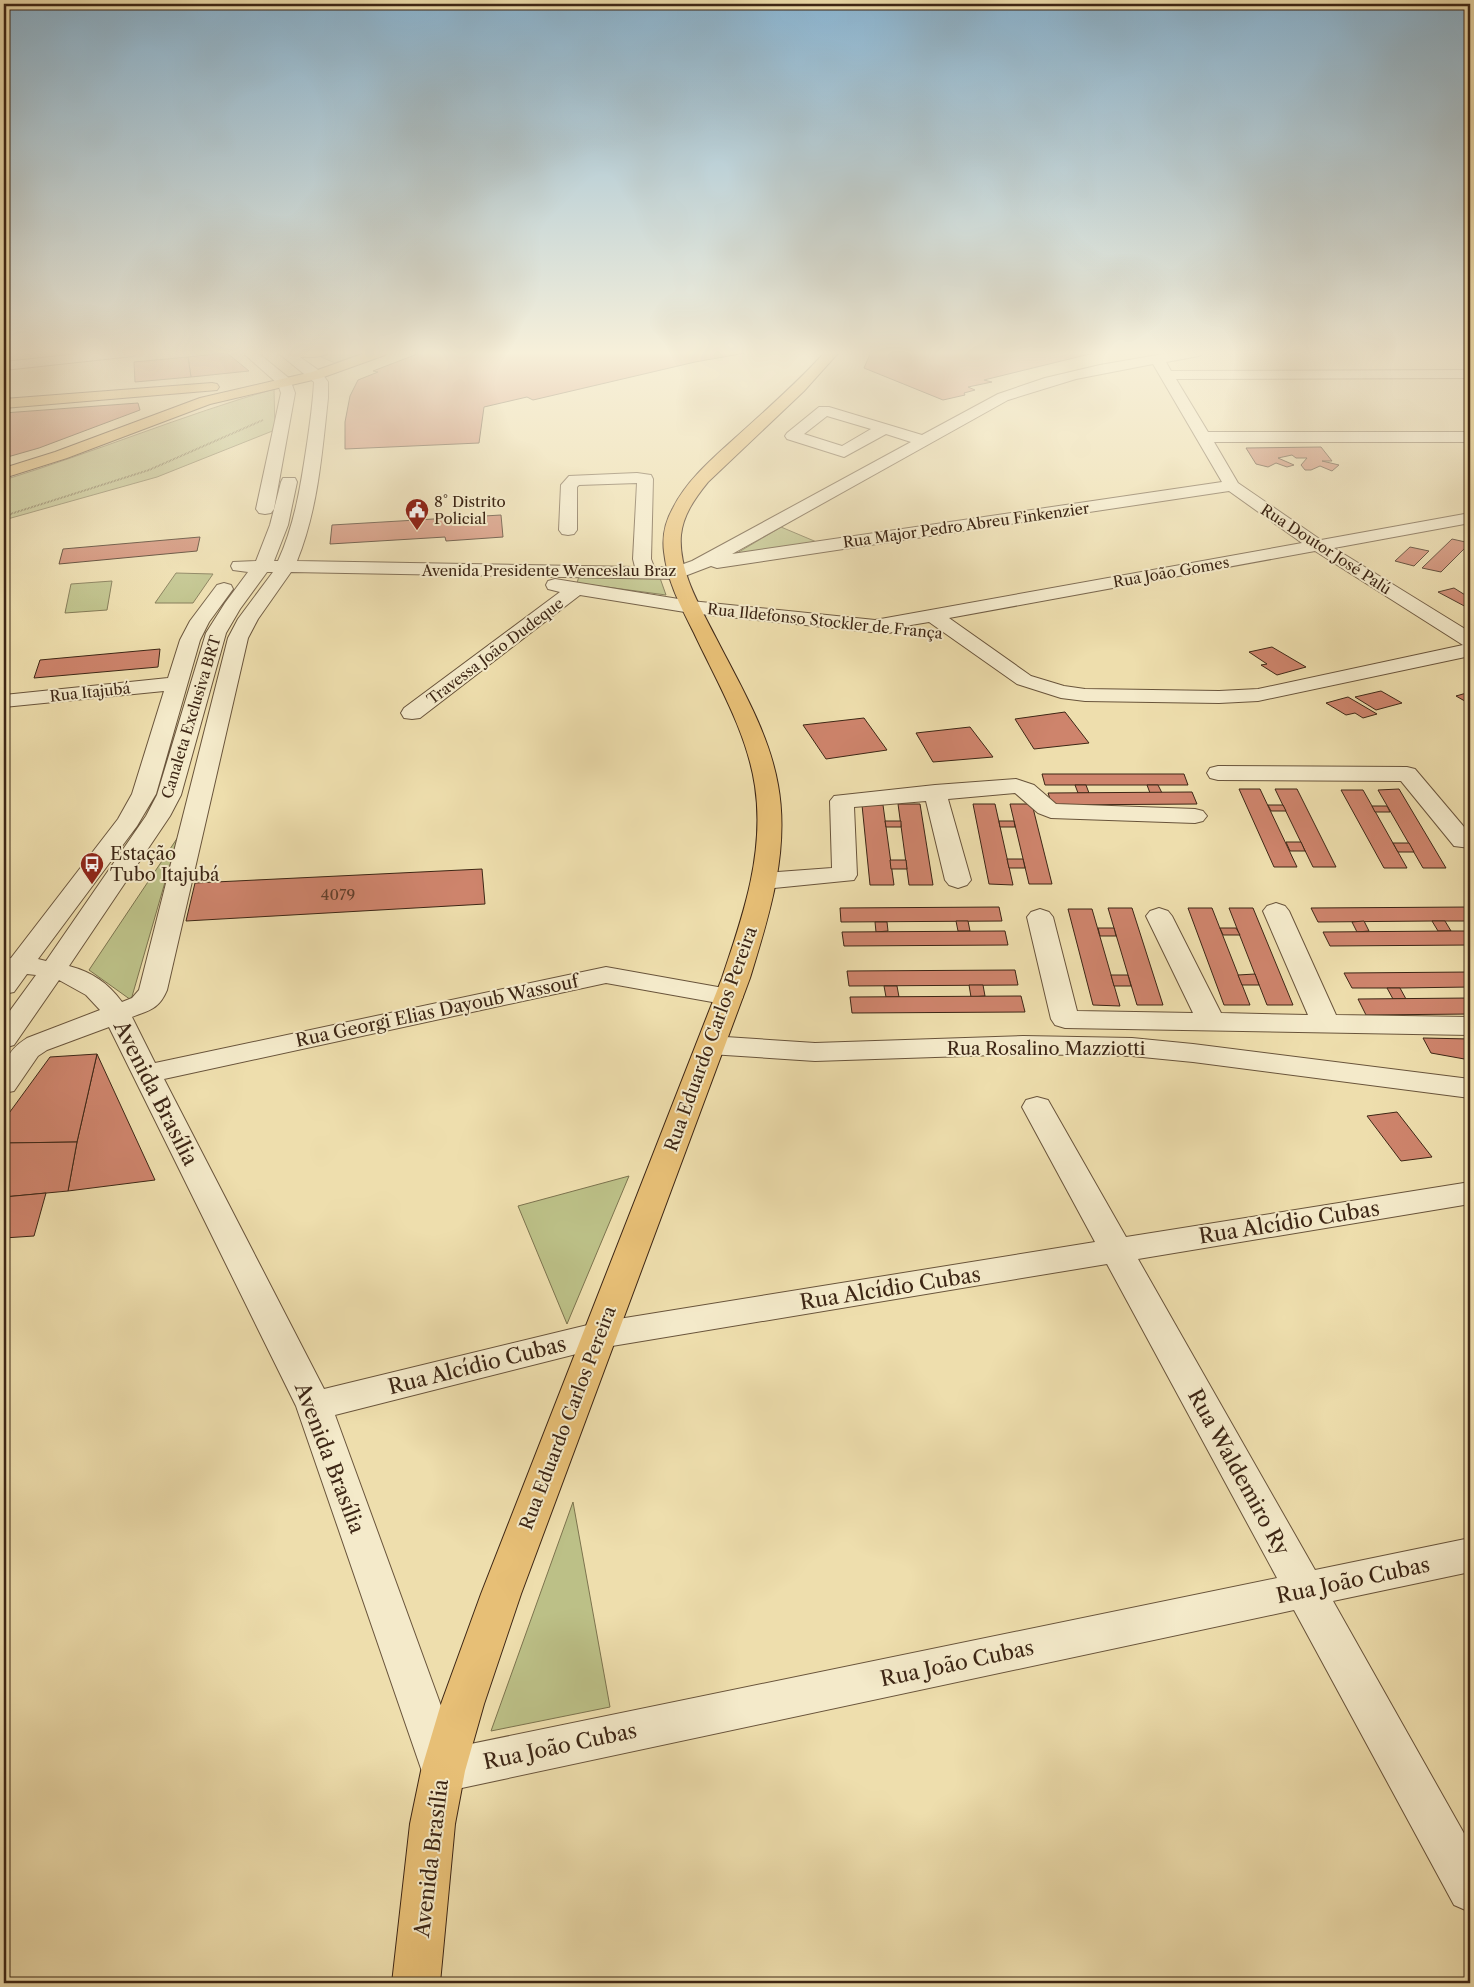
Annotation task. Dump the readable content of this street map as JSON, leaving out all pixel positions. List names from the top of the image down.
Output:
{
  "streets": {
    "main road": ["Rua Eduardo Carlos Pereira", "Avenida Brasília"],
    "street": [
      "Rua Major Pedro Abreu Finkenzier",
      "Rua Doutor José Palú",
      "Avenida Presidente Wenceslau Braz",
      "Rua João Gomes",
      "Rua Ildefonso Stockler de França",
      "Travessa João Dudeque",
      "Rua Itajubá",
      "Canaleta Exclusiva BRT",
      "Rua Georgi Elias Dayoub Wassouf",
      "Rua Rosalino Mazziotti",
      "Rua Alcídio Cubas",
      "Rua Waldemiro Ry",
      "Rua João Cubas"
    ]
  },
  "crossings": [
    ["Rua Major Pedro Abreu Finkenzier", "Rua Doutor José Palú"],
    ["Rua Major Pedro Abreu Finkenzier", "Avenida Presidente Wenceslau Braz"],
    ["Rua Major Pedro Abreu Finkenzier", "Rua Eduardo Carlos Pereira"],
    ["Rua Doutor José Palú", "Rua João Gomes"],
    ["Avenida Presidente Wenceslau Braz", "Rua Ildefonso Stockler de França"],
    ["Avenida Presidente Wenceslau Braz", "Canaleta Exclusiva BRT"],
    ["Avenida Presidente Wenceslau Braz", "Rua Eduardo Carlos Pereira"],
    ["Rua João Gomes", "Rua Ildefonso Stockler de França"],
    ["Rua Ildefonso Stockler de França", "Travessa João Dudeque"],
    ["Rua Ildefonso Stockler de França", "Rua Eduardo Carlos Pereira"],
    ["Canaleta Exclusiva BRT", "Avenida Brasília"],
    ["Rua Georgi Elias Dayoub Wassouf", "Rua Eduardo Carlos Pereira"],
    ["Rua Georgi Elias Dayoub Wassouf", "Avenida Brasília"],
    ["Rua Eduardo Carlos Pereira", "Rua Rosalino Mazziotti"],
    ["Rua Eduardo Carlos Pereira", "Avenida Brasília"],
    ["Rua Eduardo Carlos Pereira", "Rua Alcídio Cubas"],
    ["Rua Eduardo Carlos Pereira", "Rua João Cubas"],
    ["Avenida Brasília", "Rua Alcídio Cubas"],
    ["Avenida Brasília", "Rua João Cubas"],
    ["Rua Alcídio Cubas", "Rua Waldemiro Ry"],
    ["Rua Waldemiro Ry", "Rua João Cubas"]
  ],
  "places": {
    "public building": ["8° Distrito Policial"],
    "bus stop": ["Estação Tubo Itajubá"]
  },
  "house_numbers": ["4079"]
}
